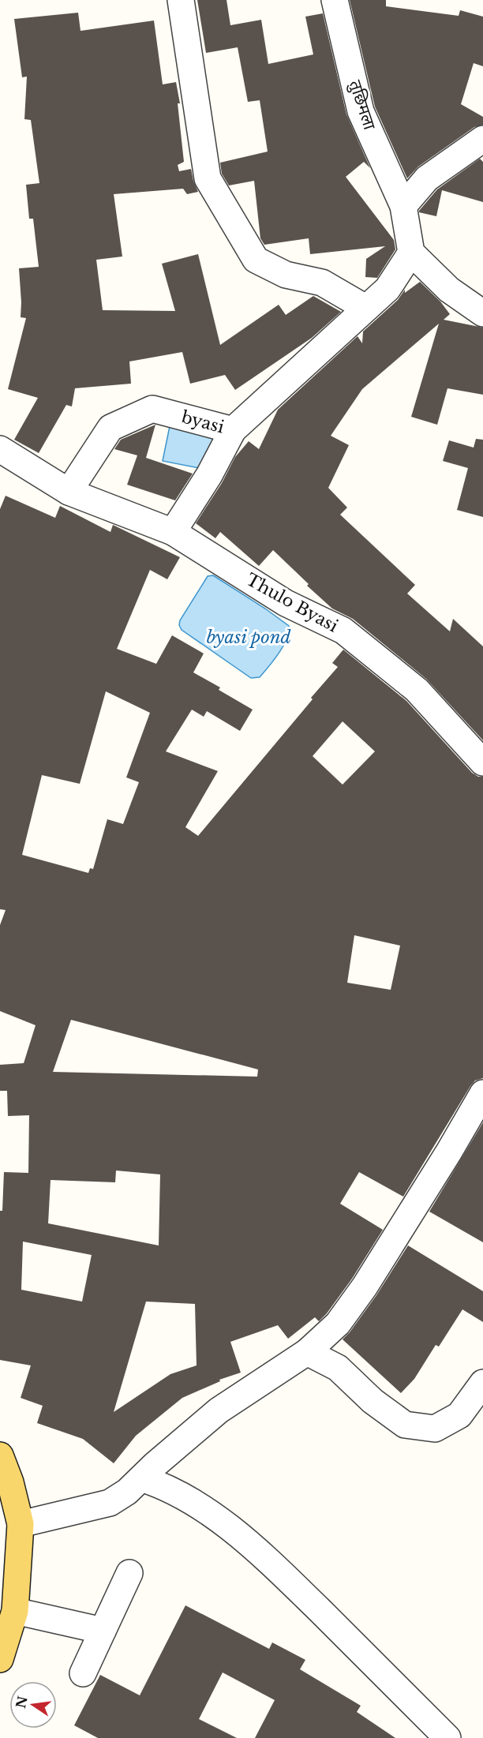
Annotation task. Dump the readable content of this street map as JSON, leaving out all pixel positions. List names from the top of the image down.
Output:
{
  "streets": {
    "street": ["तुछिमला", "byasi", "Thulo Byasi"]
  },
  "crossings": [
    ["तुछिमला", "byasi"],
    ["byasi", "Thulo Byasi"]
  ],
  "water": ["byasi pond"],
  "north": "left"
}
